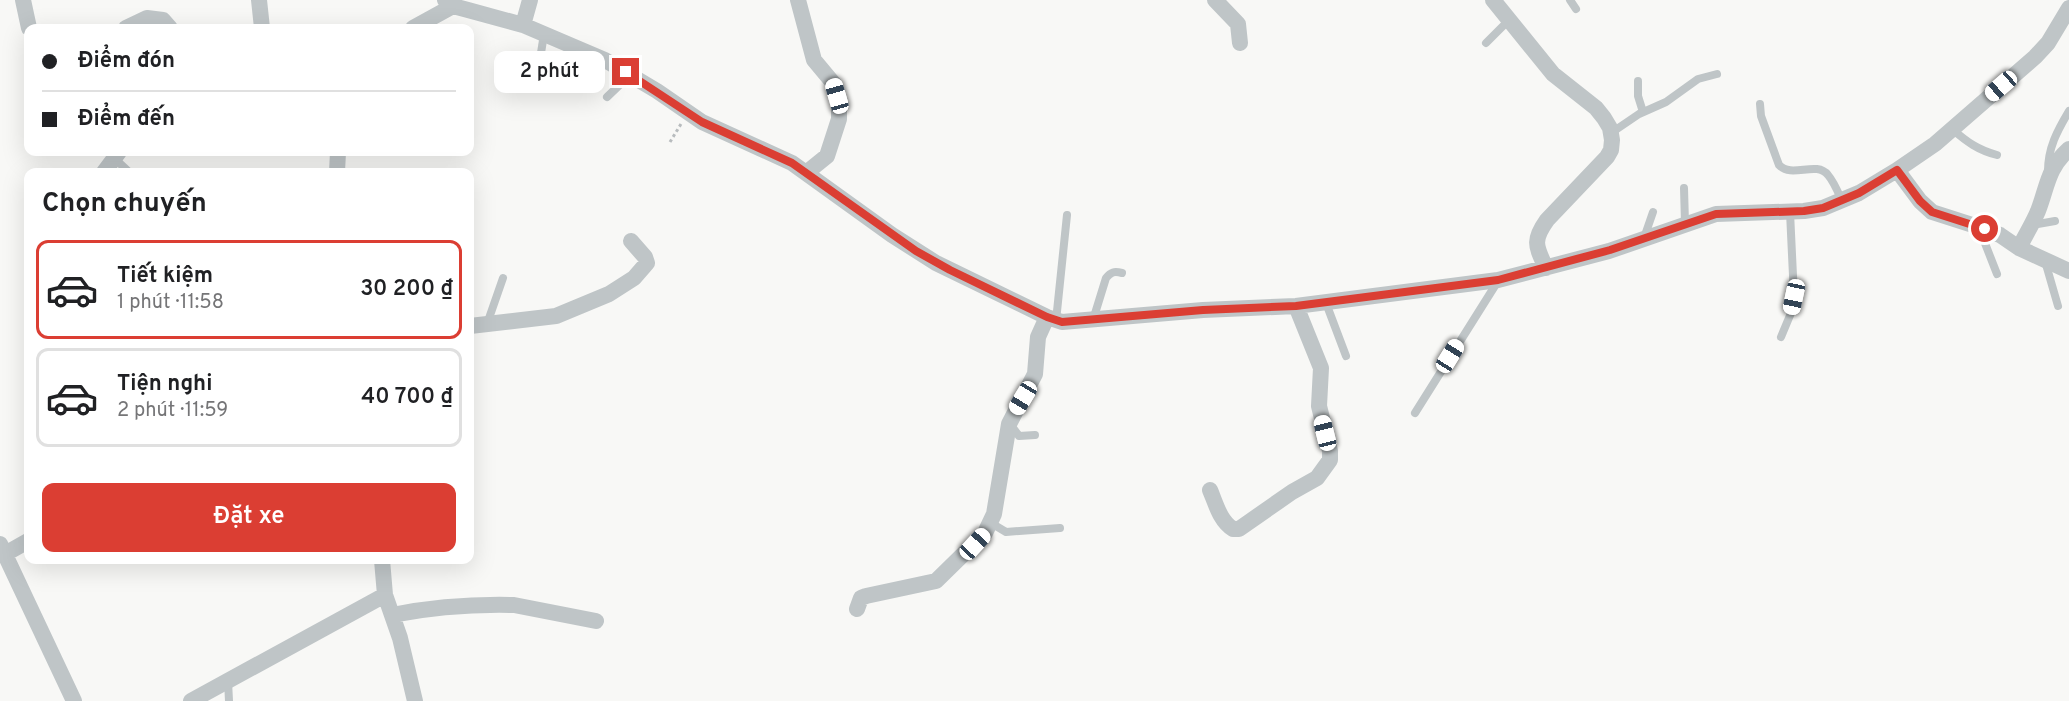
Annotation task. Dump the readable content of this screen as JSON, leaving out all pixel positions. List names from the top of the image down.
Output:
{
  "page": {
    "banner": ["Điểm đón", "Điểm đến"],
    "bubble": "2 phút",
    "heading": "Chọn chuyến",
    "list": [
      {
        "name": "Tiết kiệm",
        "note": "1 phút · 11:58",
        "value": "30 200 ₫"
      },
      {
        "name": "Tiện nghi",
        "note": "2 phút · 11:59",
        "value": "40 700 ₫"
      }
    ],
    "buttons": "Đặt xe"
  }
}
